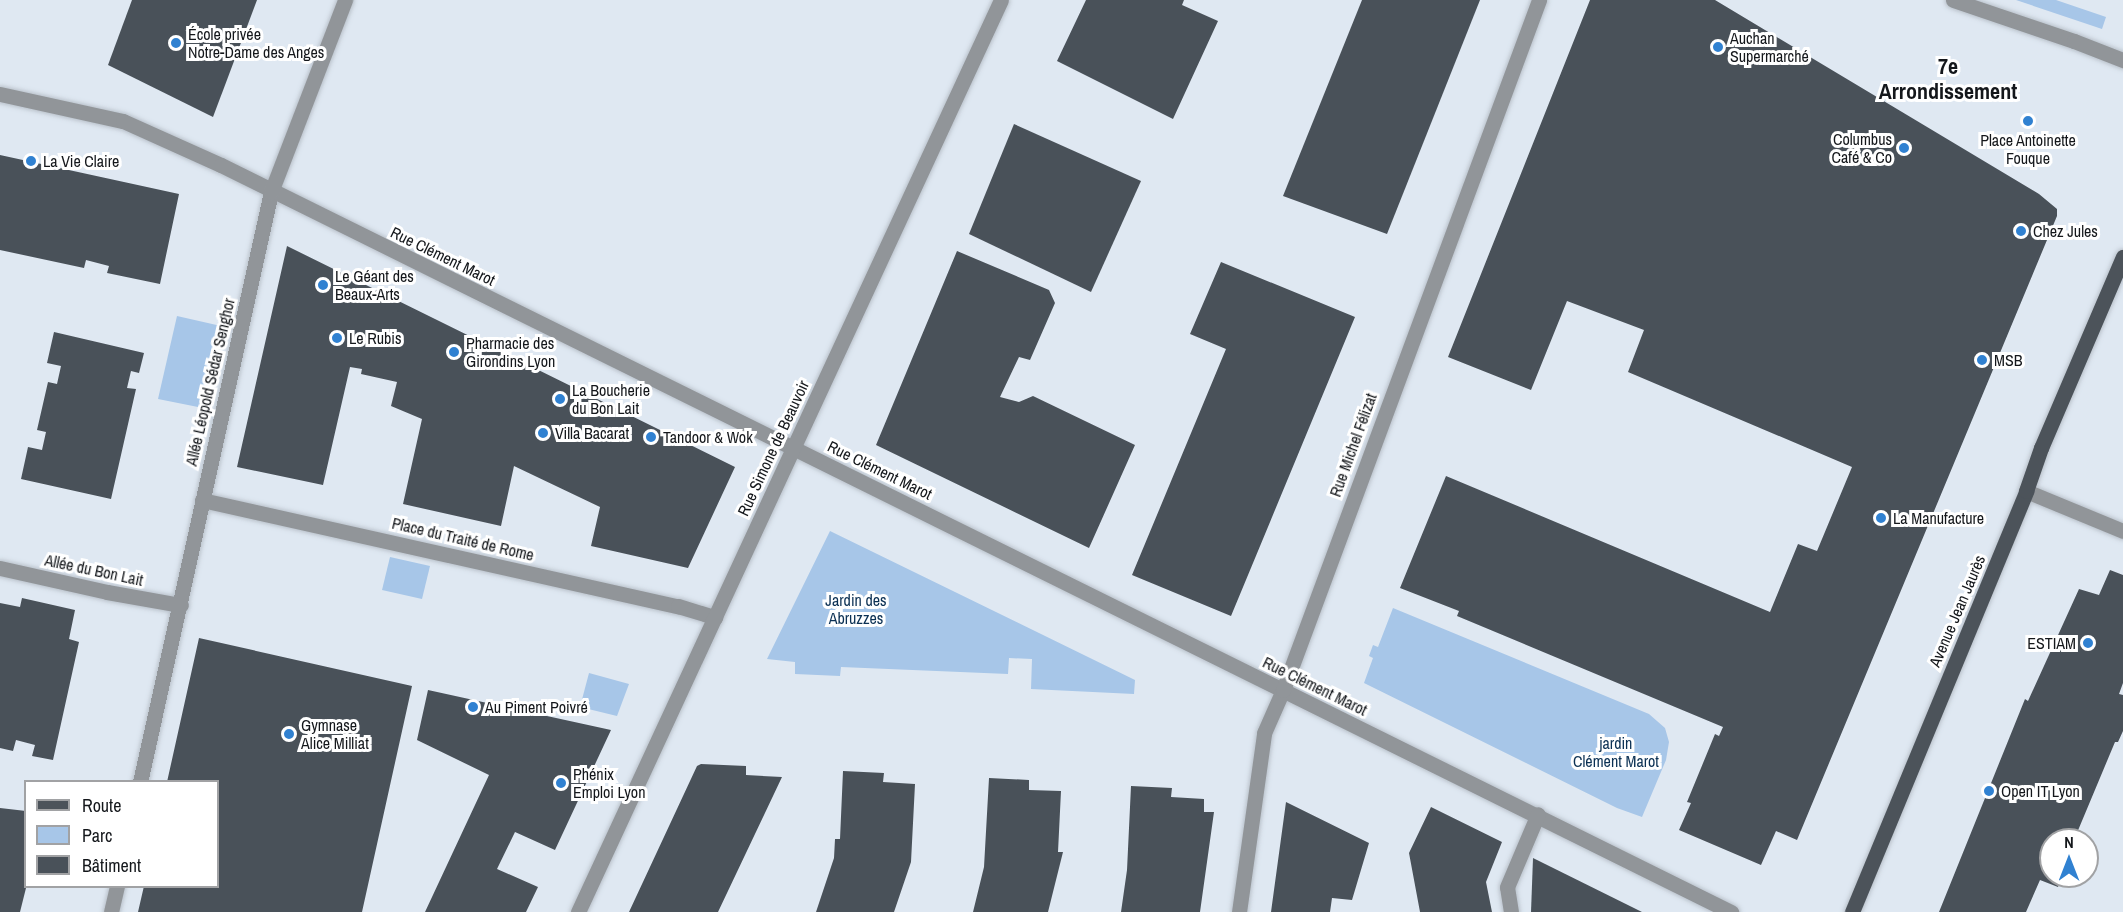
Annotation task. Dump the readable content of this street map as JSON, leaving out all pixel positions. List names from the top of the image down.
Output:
{
  "streets": {
    "main road": ["Avenue Jean Jaurès"],
    "street": [
      "Rue Clément Marot",
      "Allée Léopold Sédar Senghor",
      "Rue Michel Félizat",
      "Rue Simone de Beauvoir",
      "Place du Traité de Rome",
      "Allée du Bon Lait"
    ]
  },
  "crossings": [
    ["Rue Clément Marot", "Allée Léopold Sédar Senghor"],
    ["Rue Clément Marot", "Rue Michel Félizat"],
    ["Rue Clément Marot", "Rue Simone de Beauvoir"],
    ["Allée Léopold Sédar Senghor", "Place du Traité de Rome"],
    ["Allée Léopold Sédar Senghor", "Allée du Bon Lait"],
    ["Rue Simone de Beauvoir", "Place du Traité de Rome"]
  ],
  "districts": ["7e Arrondissement"],
  "parks": ["Jardin des Abruzzes", "jardin Clément Marot"],
  "places": [
    "École privée Notre-Dame des Anges",
    "Auchan Supermarché",
    "Place Antoinette Fouque",
    "Columbus Café & Co",
    "La Vie Claire",
    "Chez Jules",
    "Le Géant des Beaux-Arts",
    "Le Rubis",
    "Pharmacie des Girondins Lyon",
    "MSB",
    "La Boucherie du Bon Lait",
    "Villa Bacarat",
    "Tandoor & Wok",
    "La Manufacture",
    "ESTIAM",
    "Au Piment Poivré",
    "Gymnase Alice Milliat",
    "Phénix Emploi Lyon",
    "Open IT Lyon"
  ],
  "legend": ["Route", "Parc", "Bâtiment"],
  "north": "top"
}
